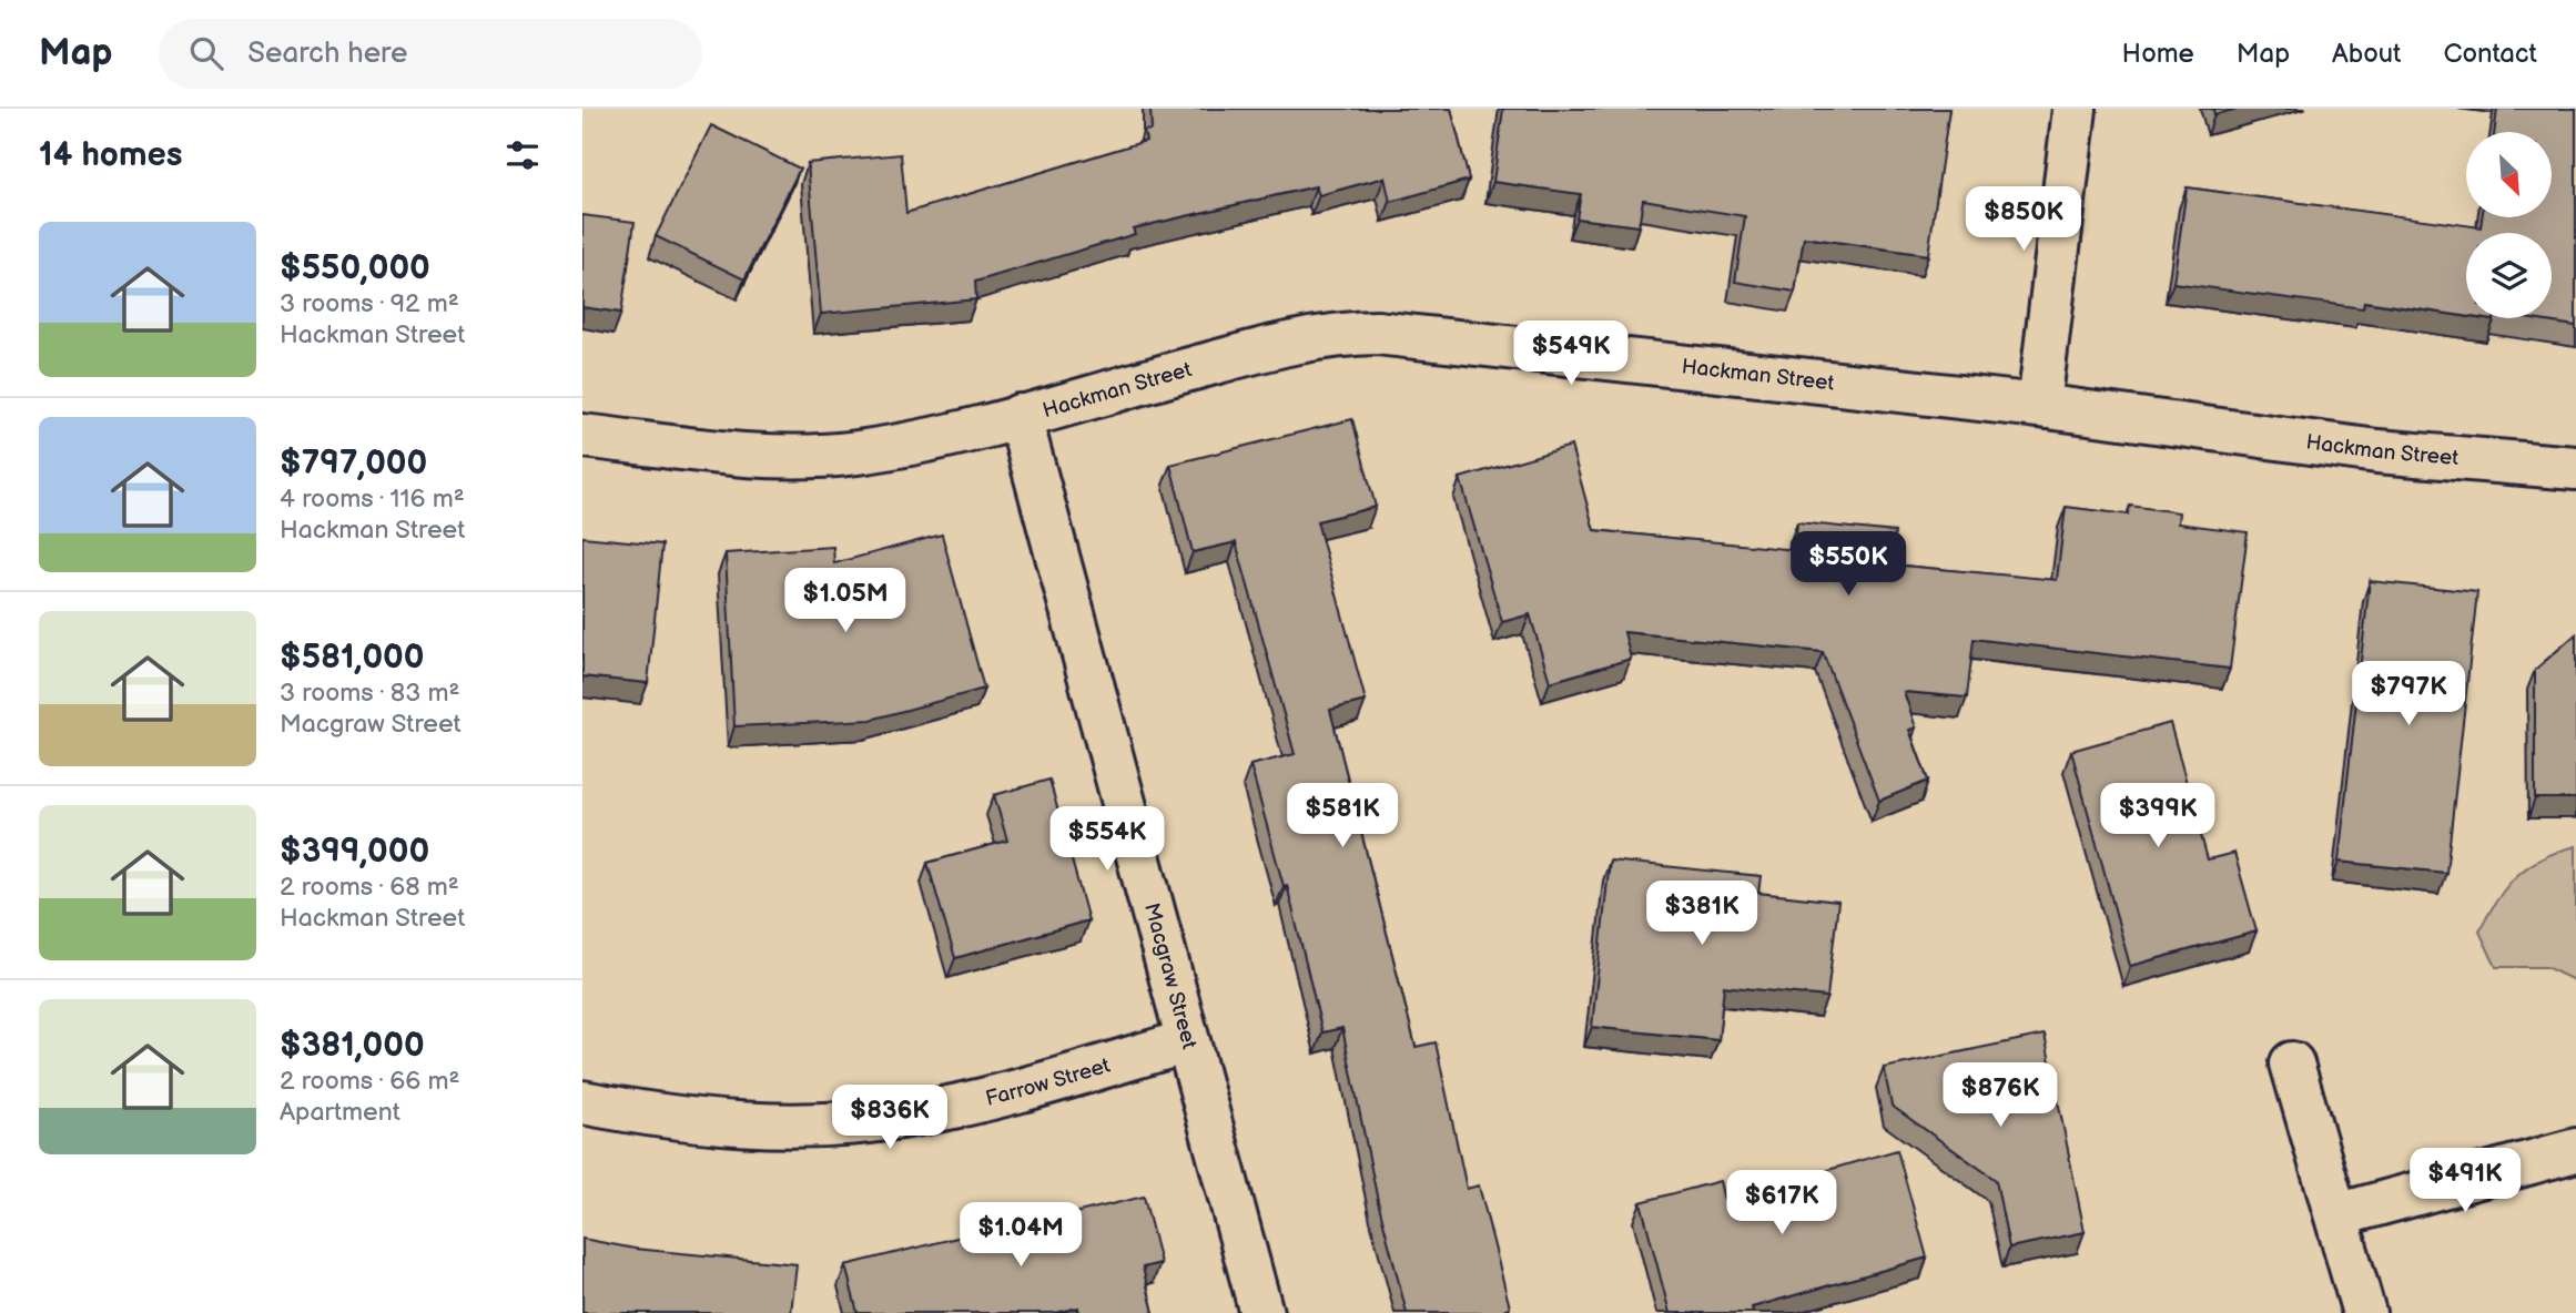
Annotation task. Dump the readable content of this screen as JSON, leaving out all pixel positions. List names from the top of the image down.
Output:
{
  "streets": {
    "street": ["Hackman Street", "Macgraw Street", "Farrow Street"]
  },
  "crossings": [
    ["Hackman Street", "Macgraw Street"],
    ["Macgraw Street", "Farrow Street"]
  ],
  "north": "bottom right",
  "page": {
    "header": "Map",
    "search": "Search here",
    "nav": [
      "Home",
      "Map",
      "About",
      "Contact"
    ],
    "heading": "14 homes",
    "price": [
      "$850K",
      "$549K",
      "$550K",
      "$1.05M",
      "$797K",
      "$581K",
      "$399K",
      "$554K",
      "$381K",
      "$876K",
      "$836K",
      "$491K",
      "$617K",
      "$1.04M"
    ],
    "list": [
      {
        "name": "$550,000",
        "note": "3 rooms · 92 m² · Hackman Street"
      },
      {
        "name": "$797,000",
        "note": "4 rooms · 116 m² · Hackman Street"
      },
      {
        "name": "$581,000",
        "note": "3 rooms · 83 m² · Macgraw Street"
      },
      {
        "name": "$399,000",
        "note": "2 rooms · 68 m² · Hackman Street"
      },
      {
        "name": "$381,000",
        "note": "2 rooms · 66 m² · Apartment"
      }
    ]
  }
}
